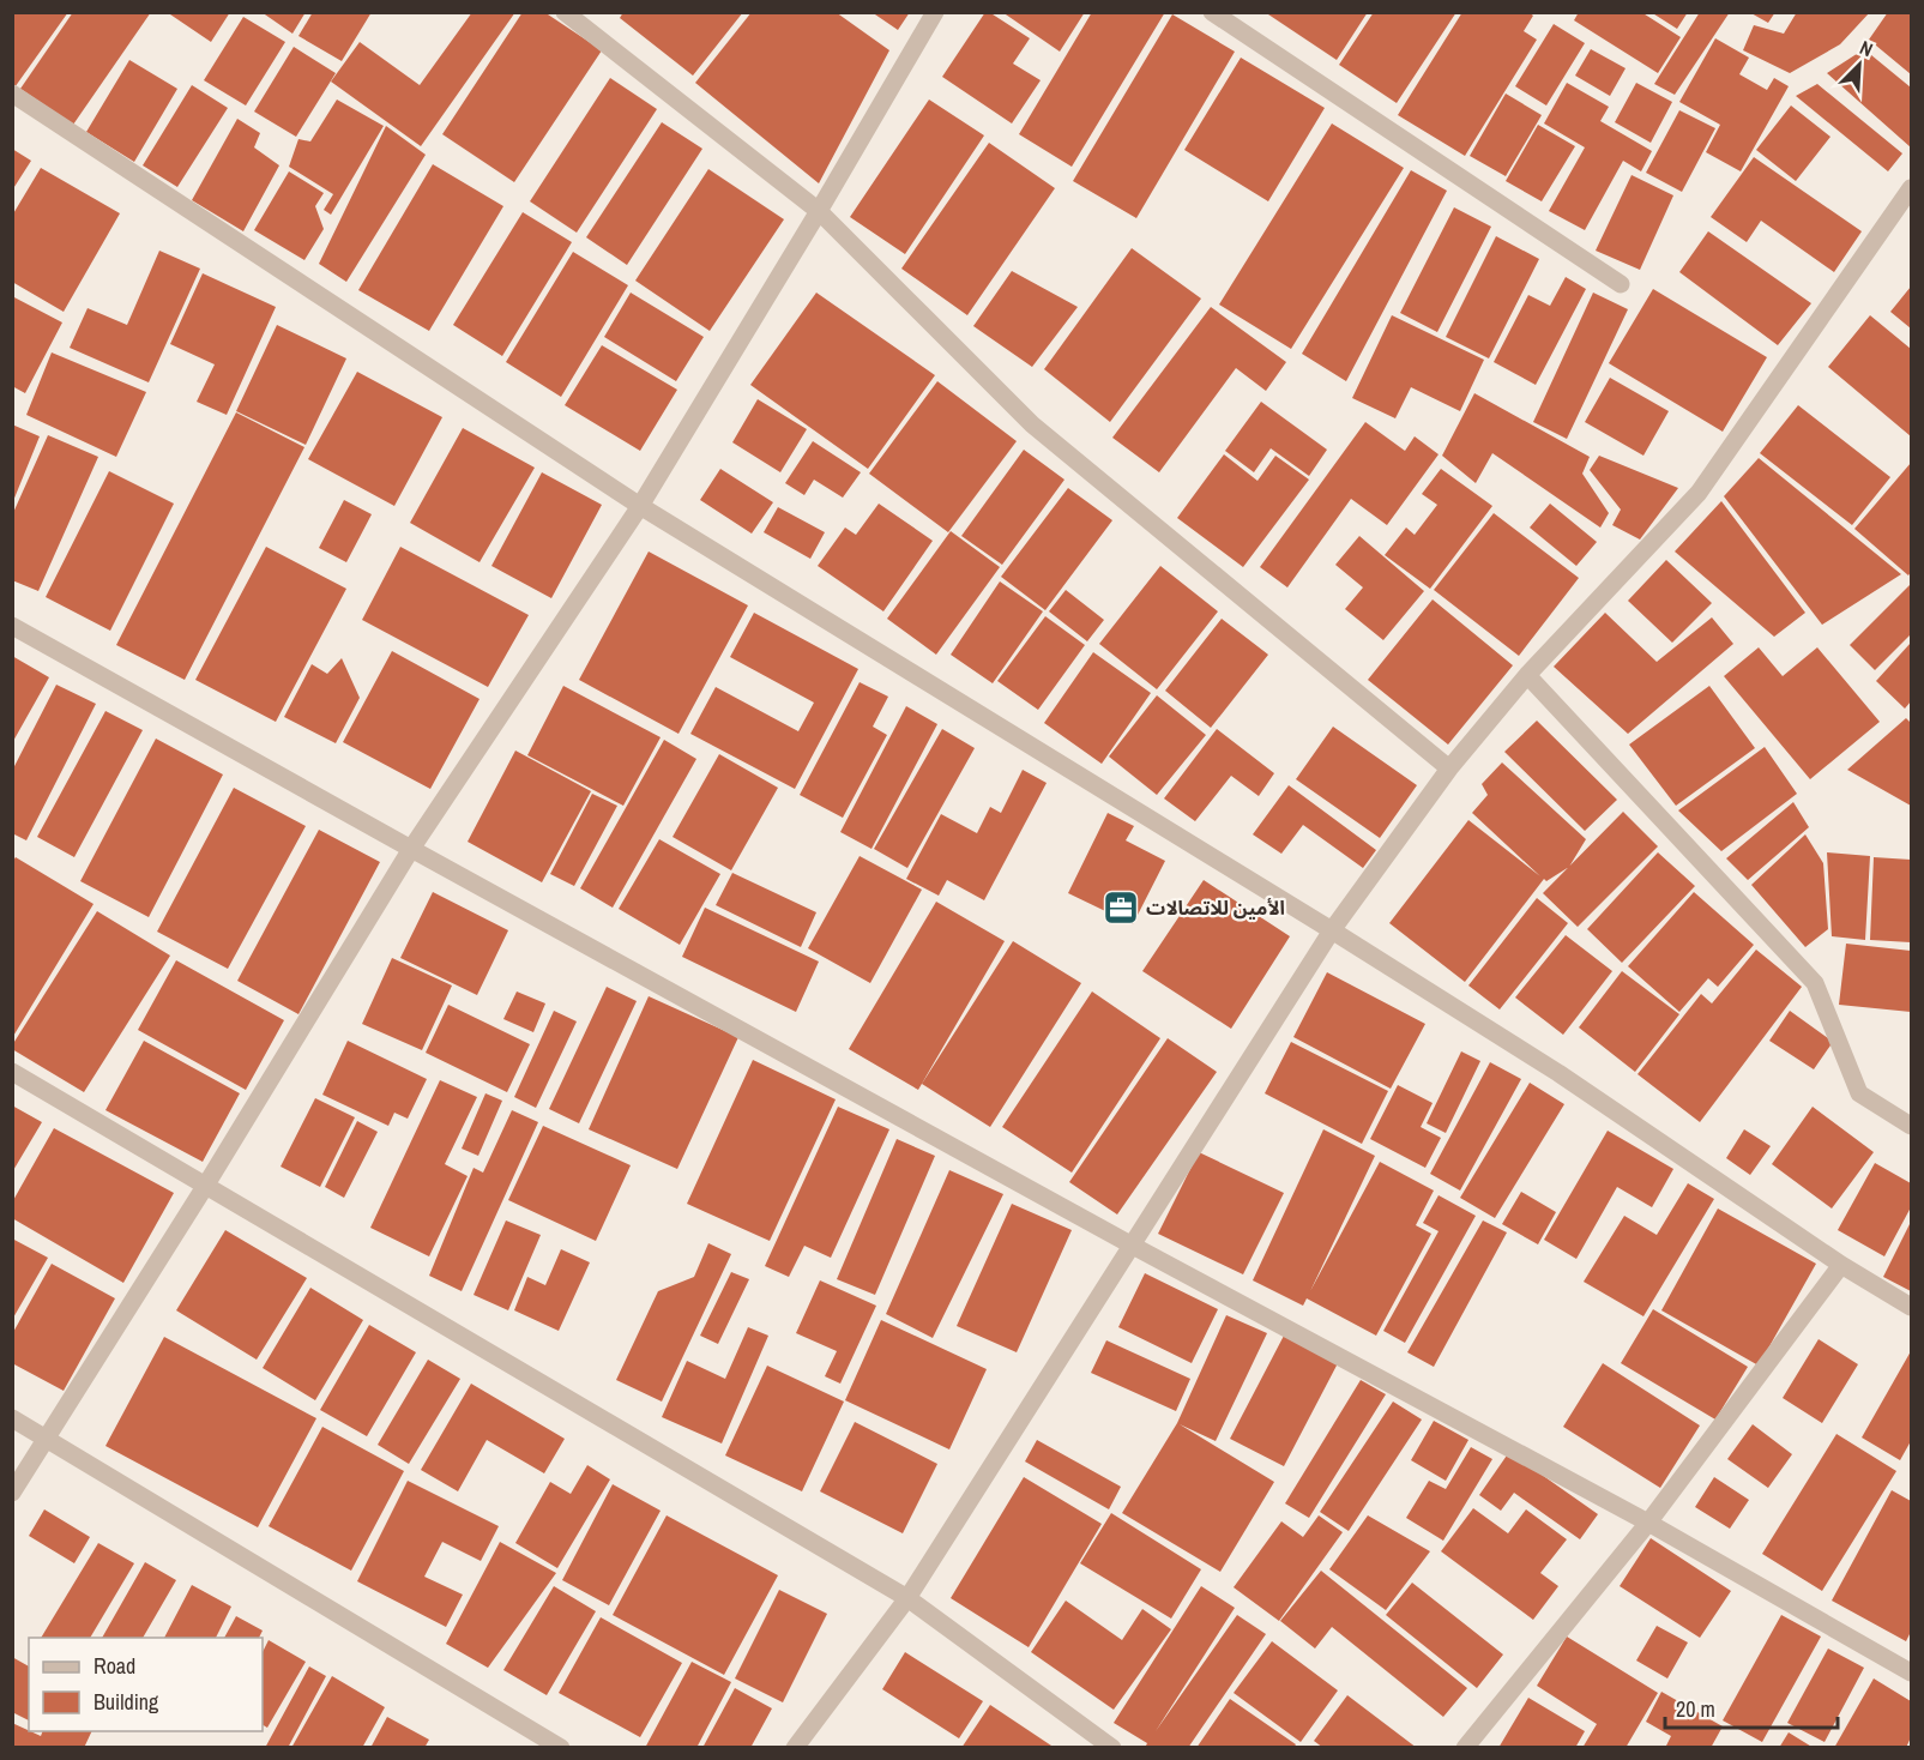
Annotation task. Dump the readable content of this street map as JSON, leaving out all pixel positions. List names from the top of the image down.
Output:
{
  "places": {
    "office": ["الأمين للاتصالات"]
  },
  "legend": ["Road", "Building"],
  "scale_bar": "20 m",
  "north": "top right"
}
